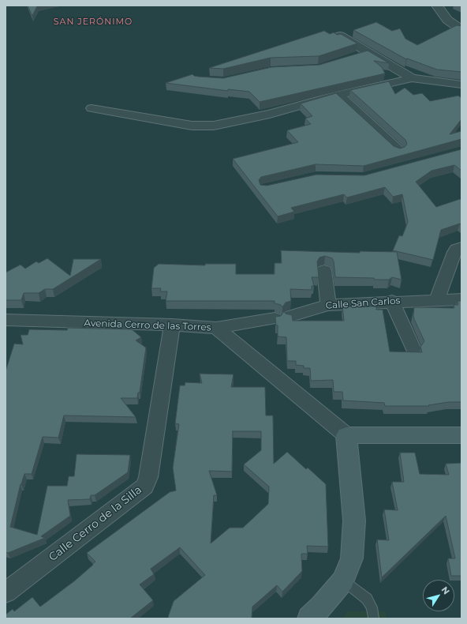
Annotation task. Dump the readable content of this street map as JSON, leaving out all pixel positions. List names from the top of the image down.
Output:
{
  "streets": {
    "street": ["Calle San Carlos", "Avenida Cerro de las Torres", "Calle Cerro de la Silla"]
  },
  "crossings": [
    ["Avenida Cerro de las Torres", "Calle Cerro de la Silla"]
  ],
  "districts": ["SAN JERÓNIMO"],
  "north": "top right"
}
